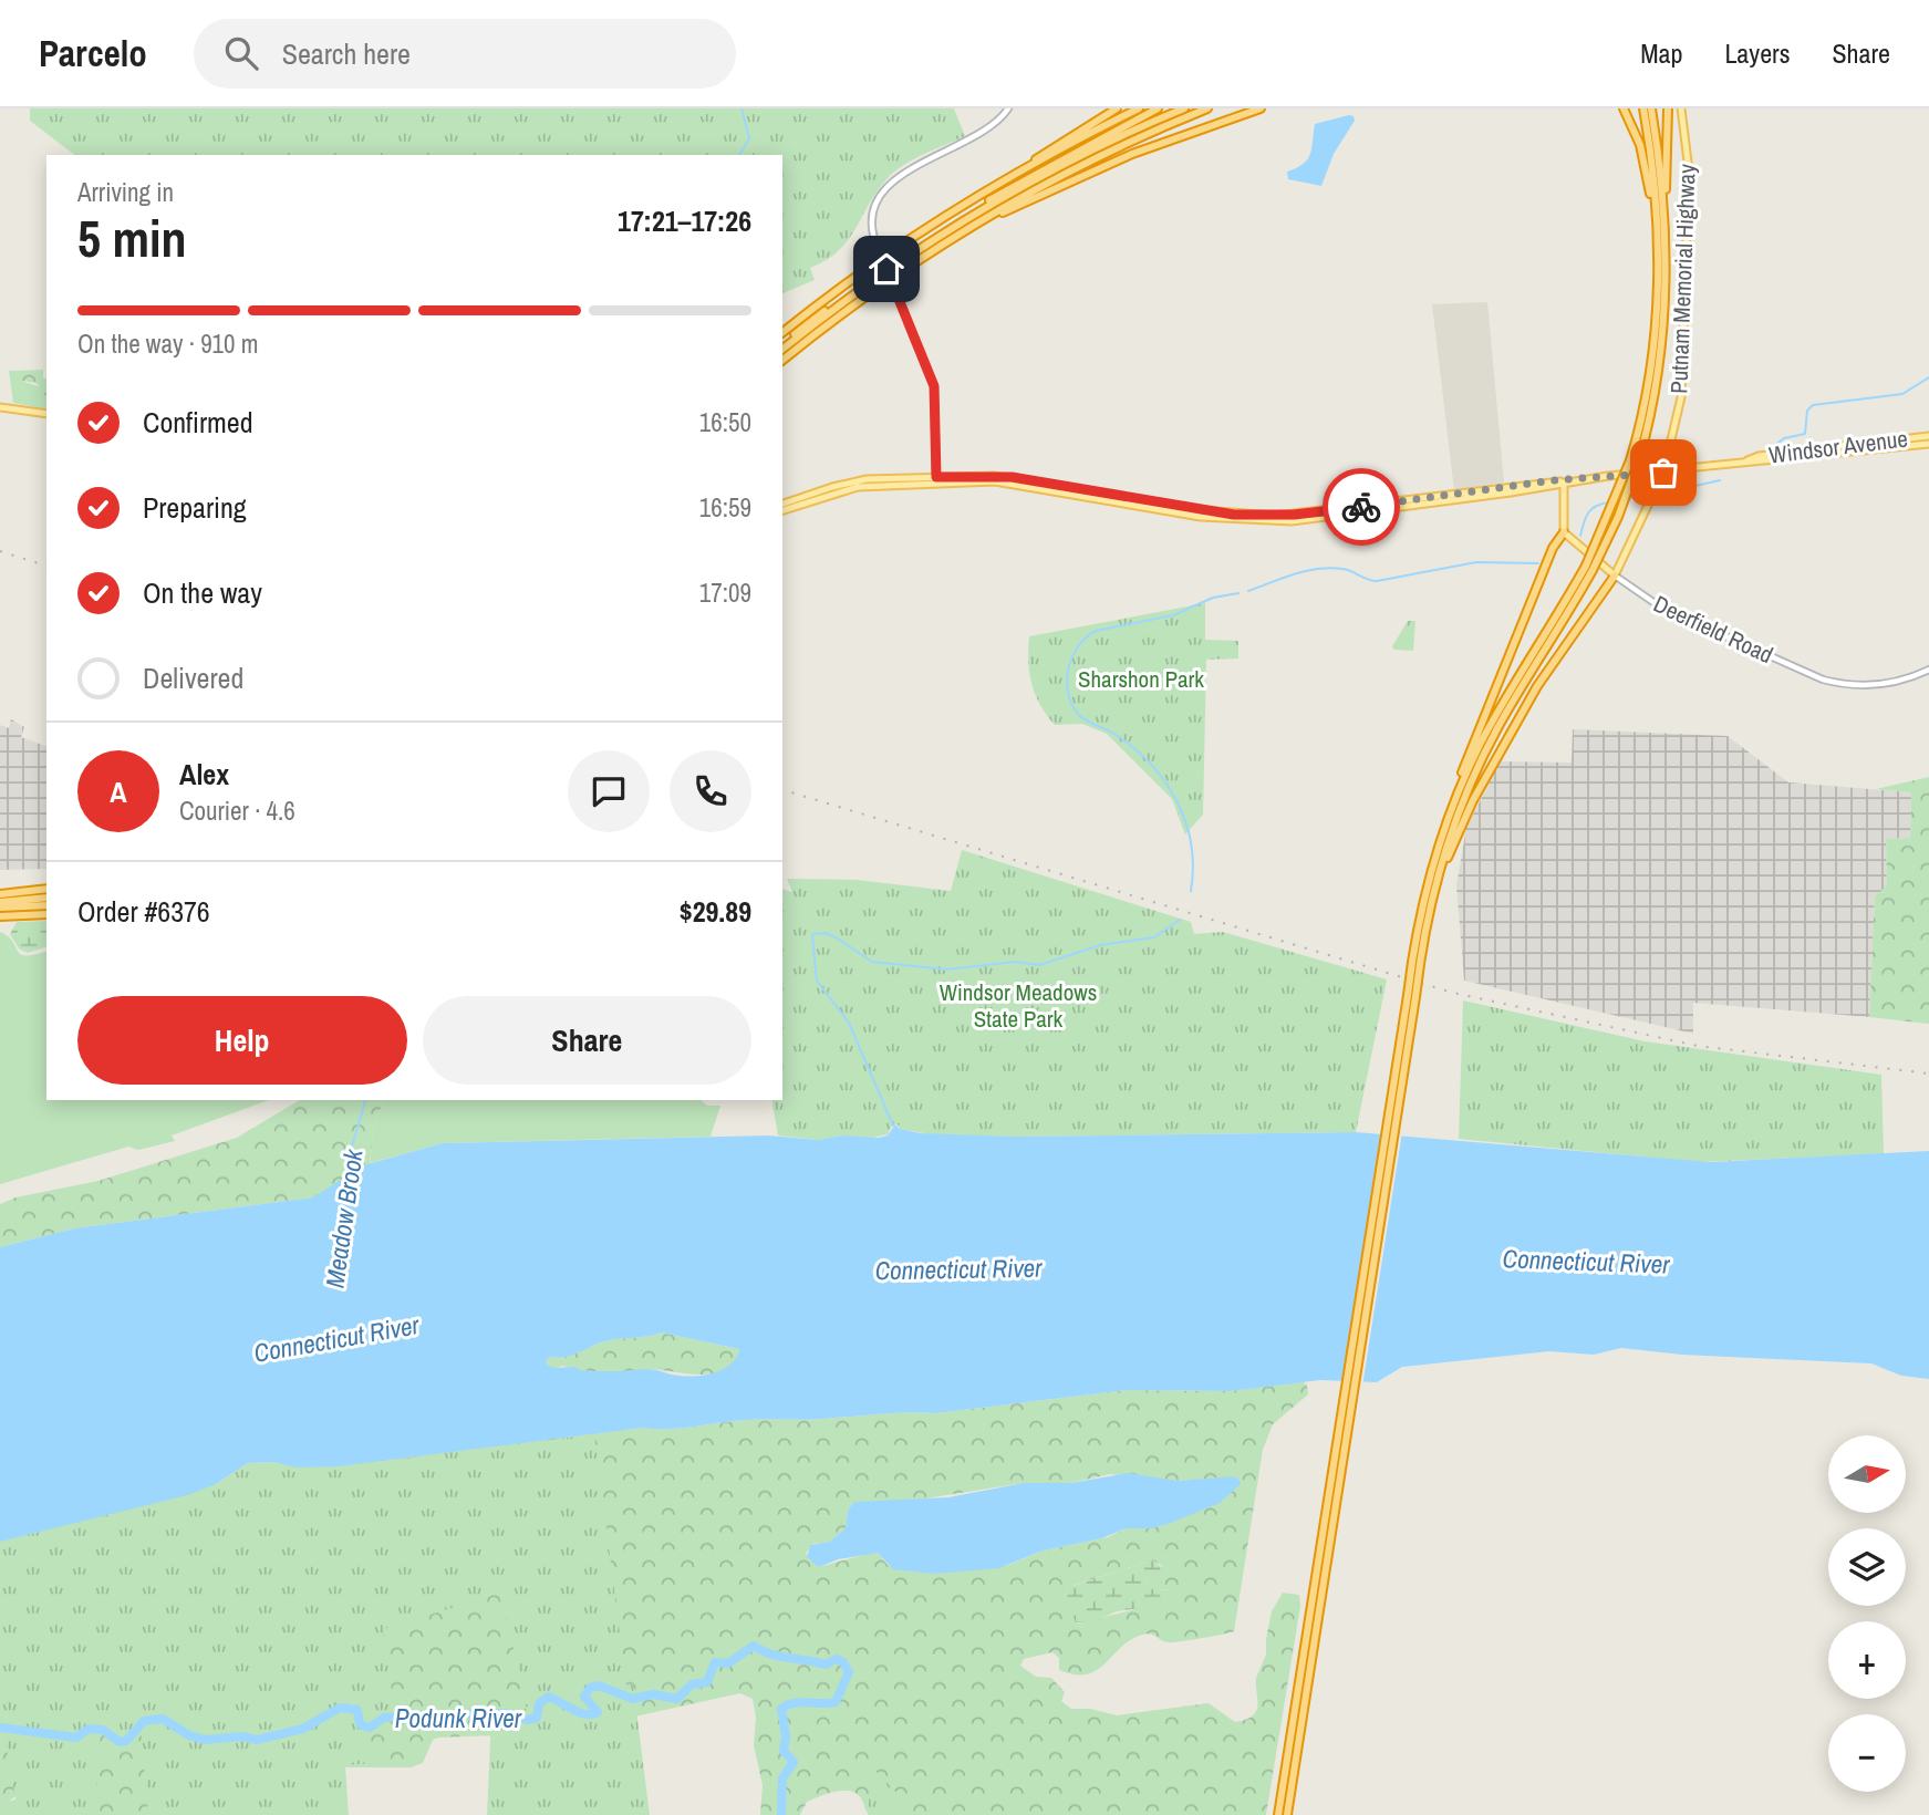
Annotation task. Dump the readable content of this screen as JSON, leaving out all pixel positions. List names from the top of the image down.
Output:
{
  "streets": {
    "main road": ["Putnam Memorial Highway", "Windsor Avenue", "Deerfield Road"]
  },
  "crossings": [
    ["Putnam Memorial Highway", "Windsor Avenue"],
    ["Putnam Memorial Highway", "Deerfield Road"]
  ],
  "water": ["Meadow Brook", "Connecticut River", "Podunk River"],
  "parks": ["Sharshon Park", "Windsor Meadows State Park"],
  "north": "right",
  "page": {
    "header": "Parcelo",
    "search": "Search here",
    "nav": ["Map", "Layers", "Share"],
    "heading": ["5 min", "Arriving in", "17:21–17:26"],
    "panel": [
      "Alex",
      "Courier · 4.6",
      "Order #6376",
      "$29.89"
    ],
    "bar": "On the way · 910 m",
    "list": [
      ["Confirmed", "16:50"],
      ["Preparing", "16:59"],
      ["On the way", "17:09"],
      "Delivered"
    ],
    "round": "A",
    "buttons": ["Help", "Share"],
    "map_buttons": ["+", "−"]
  }
}
